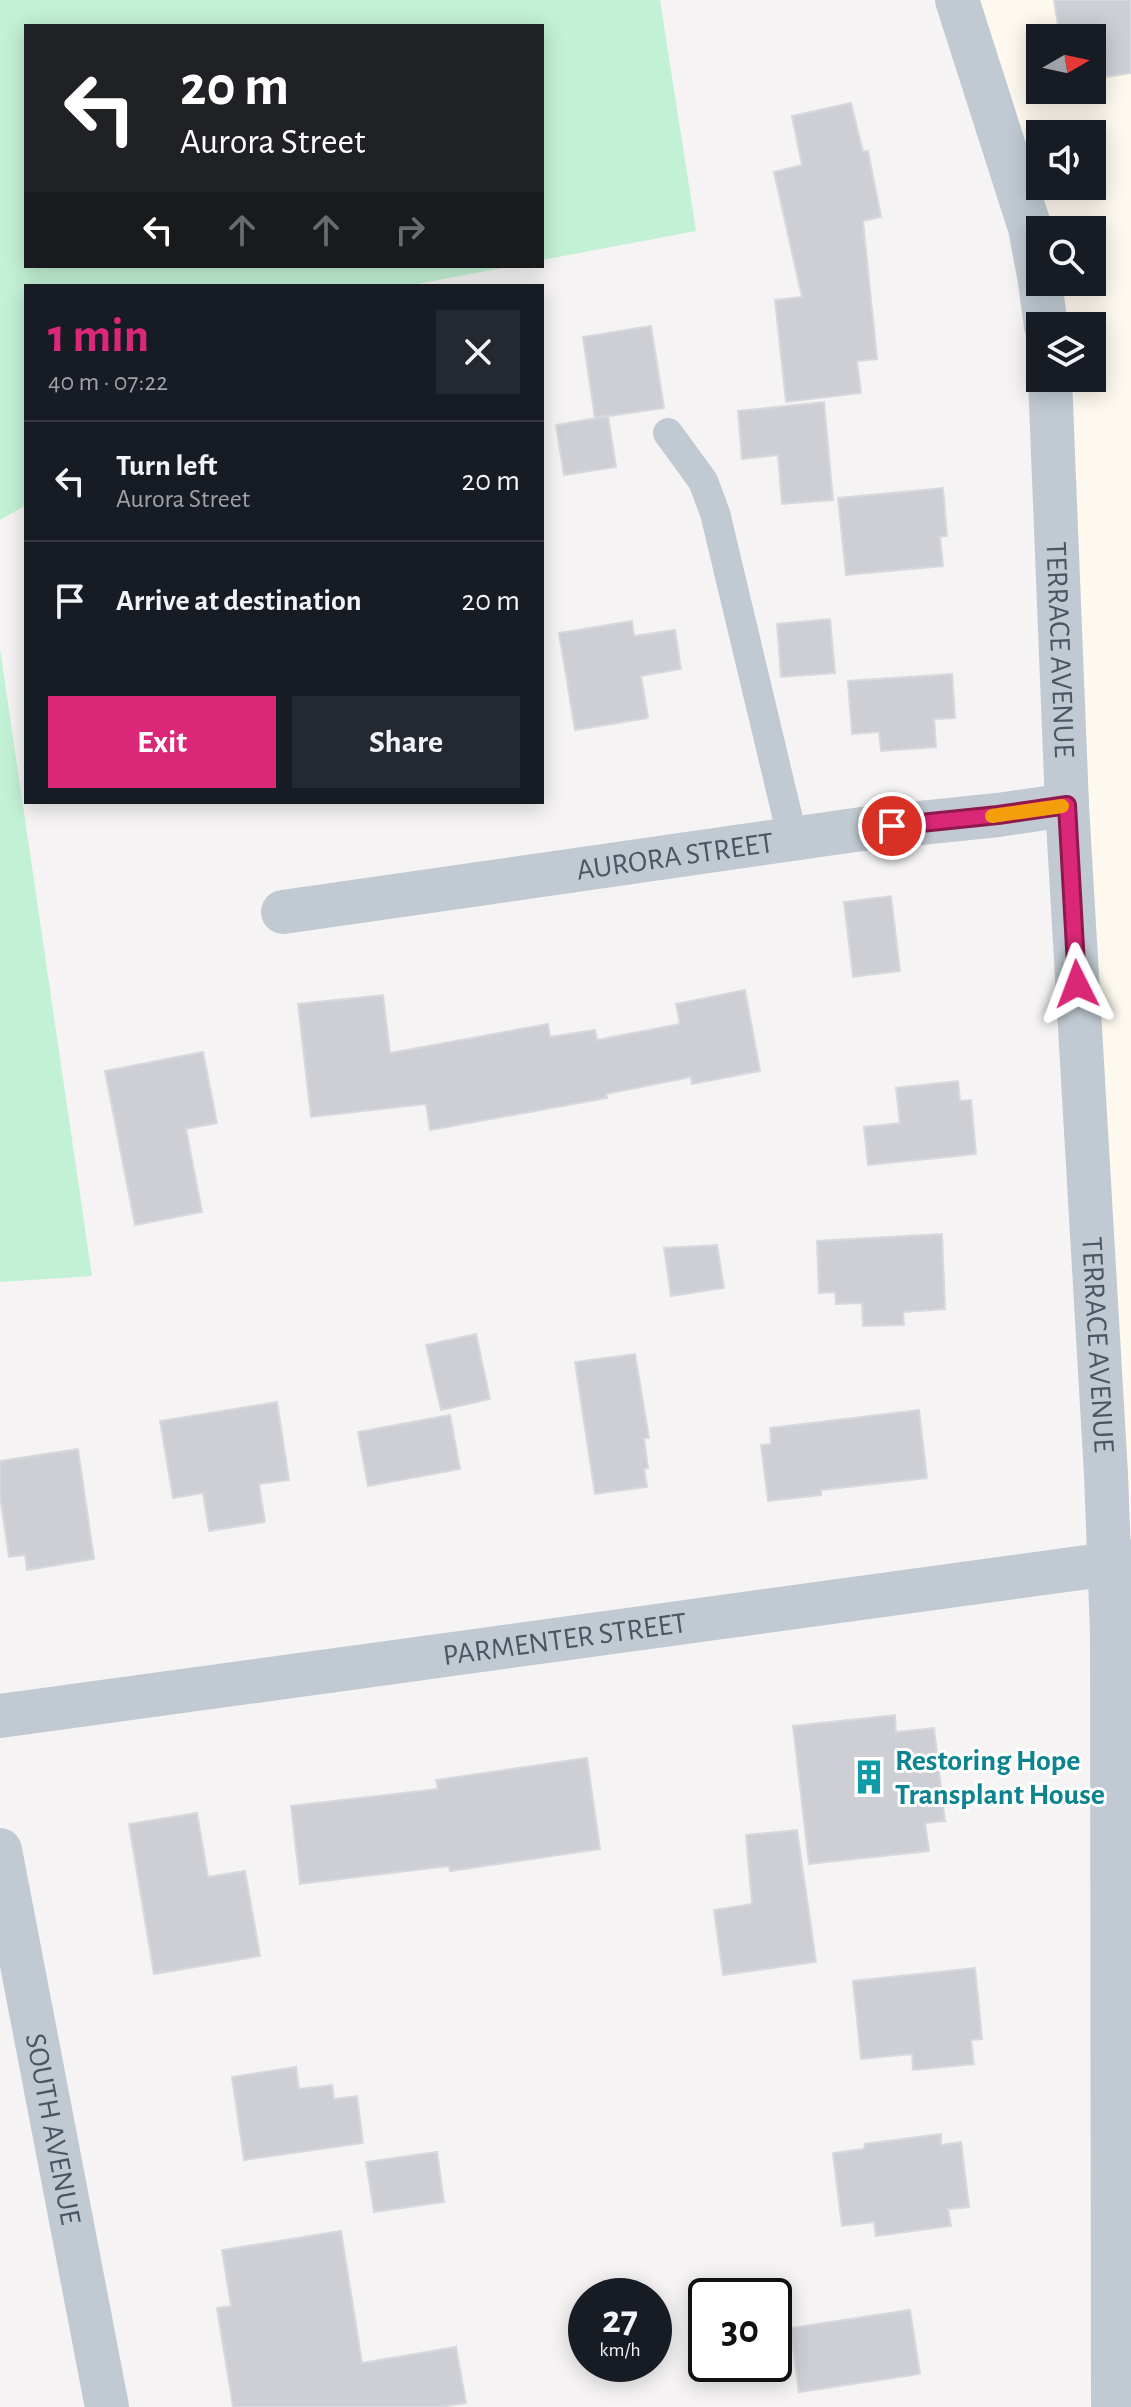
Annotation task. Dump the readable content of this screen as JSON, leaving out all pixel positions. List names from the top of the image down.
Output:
{
  "streets": {
    "street": [
      "TERRACE AVENUE",
      "AURORA STREET",
      "PARMENTER STREET",
      "SOUTH AVENUE"
    ]
  },
  "crossings": [
    ["TERRACE AVENUE", "AURORA STREET"],
    ["TERRACE AVENUE", "PARMENTER STREET"]
  ],
  "places": {
    "building": ["Restoring Hope Transplant House"]
  },
  "north": "right",
  "page": {
    "turn": ["20 m", "Aurora Street"],
    "heading": ["1 min", "40 m · 07:22"],
    "list": [
      {
        "name": "Turn left",
        "note": "Aurora Street",
        "value": "20 m"
      },
      {
        "name": "Arrive at destination",
        "value": "20 m"
      }
    ],
    "buttons": ["Exit", "Share"],
    "speed": "27 km/h",
    "limit": "30"
  }
}
